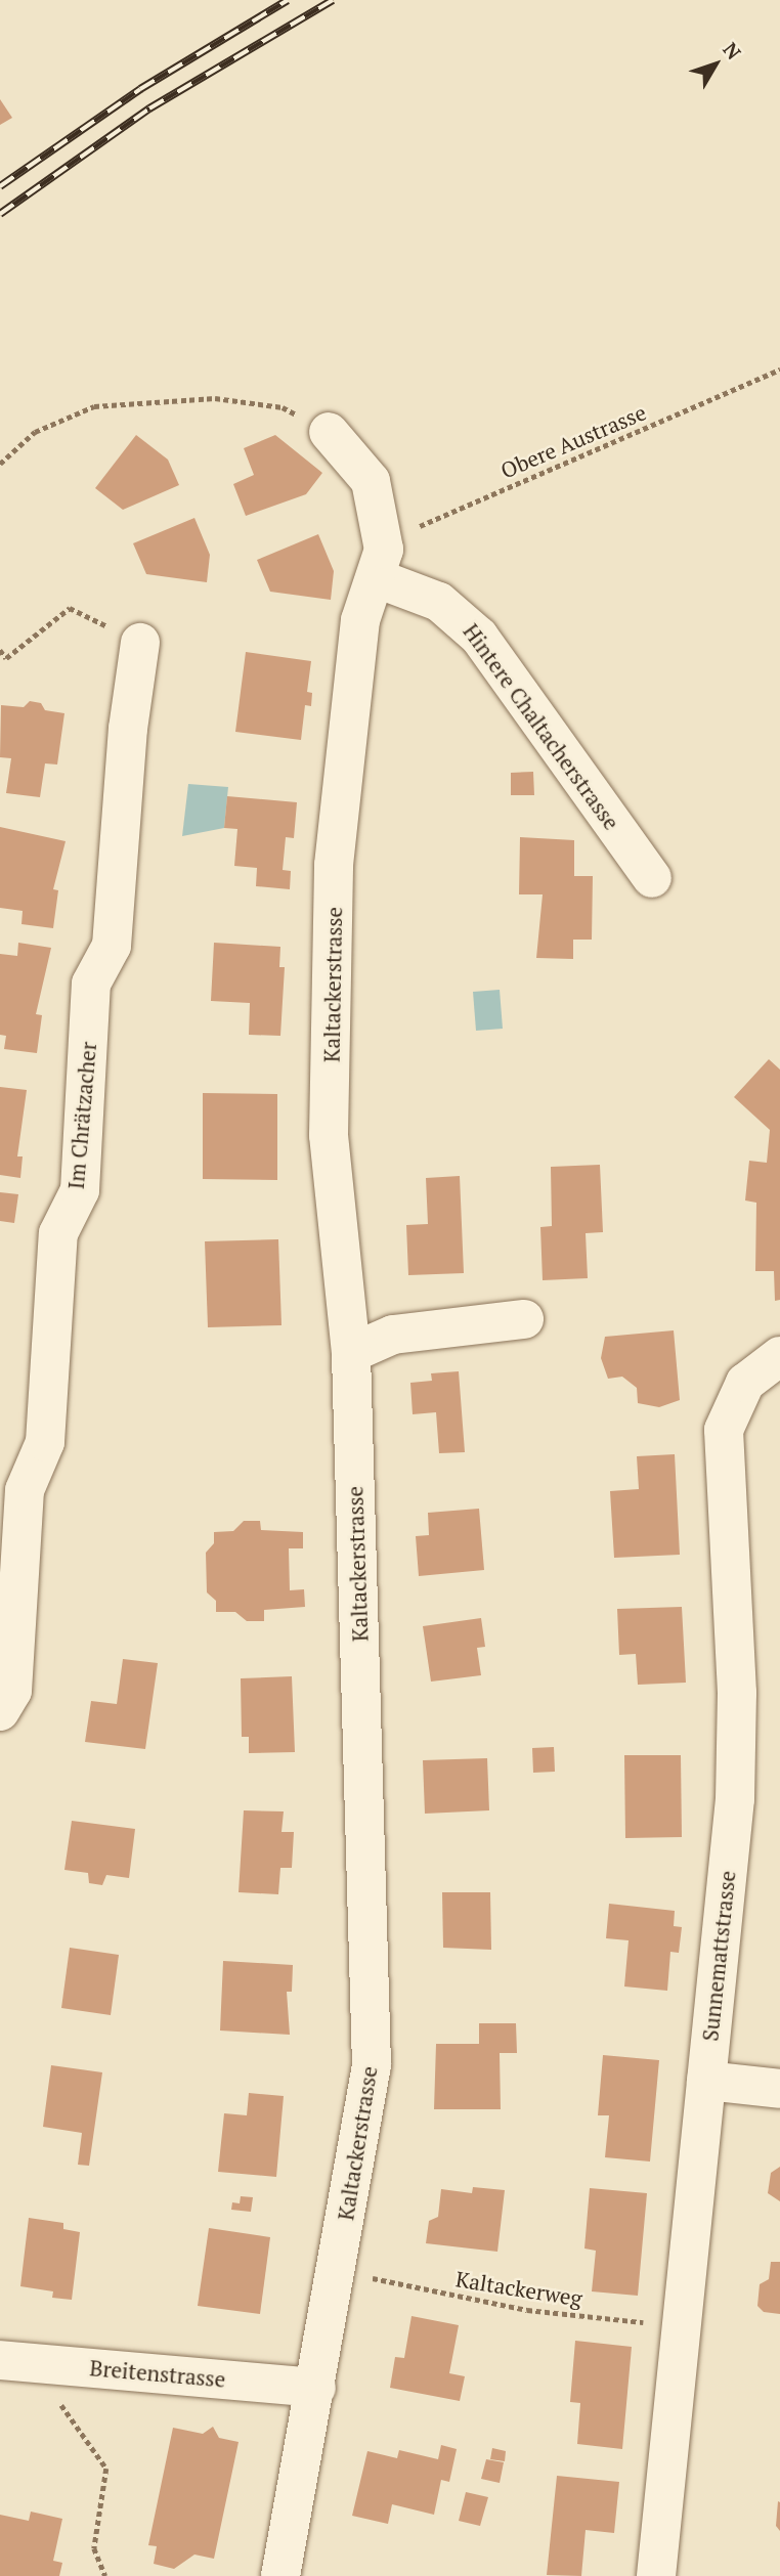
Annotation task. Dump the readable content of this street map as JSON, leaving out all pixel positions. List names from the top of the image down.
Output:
{
  "streets": {
    "street": [
      "Hintere Chaltacherstrasse",
      "Kaltackerstrasse",
      "Im Chrätzacher",
      "Sunnemattstrasse",
      "Breitenstrasse"
    ],
    "path": ["Obere Austrasse", "Kaltackerweg"]
  },
  "crossings": [
    ["Obere Austrasse", "Hintere Chaltacherstrasse"],
    ["Obere Austrasse", "Kaltackerstrasse"],
    ["Hintere Chaltacherstrasse", "Kaltackerstrasse"],
    ["Kaltackerstrasse", "Breitenstrasse"],
    ["Sunnemattstrasse", "Kaltackerweg"]
  ],
  "north": "top right"
}
